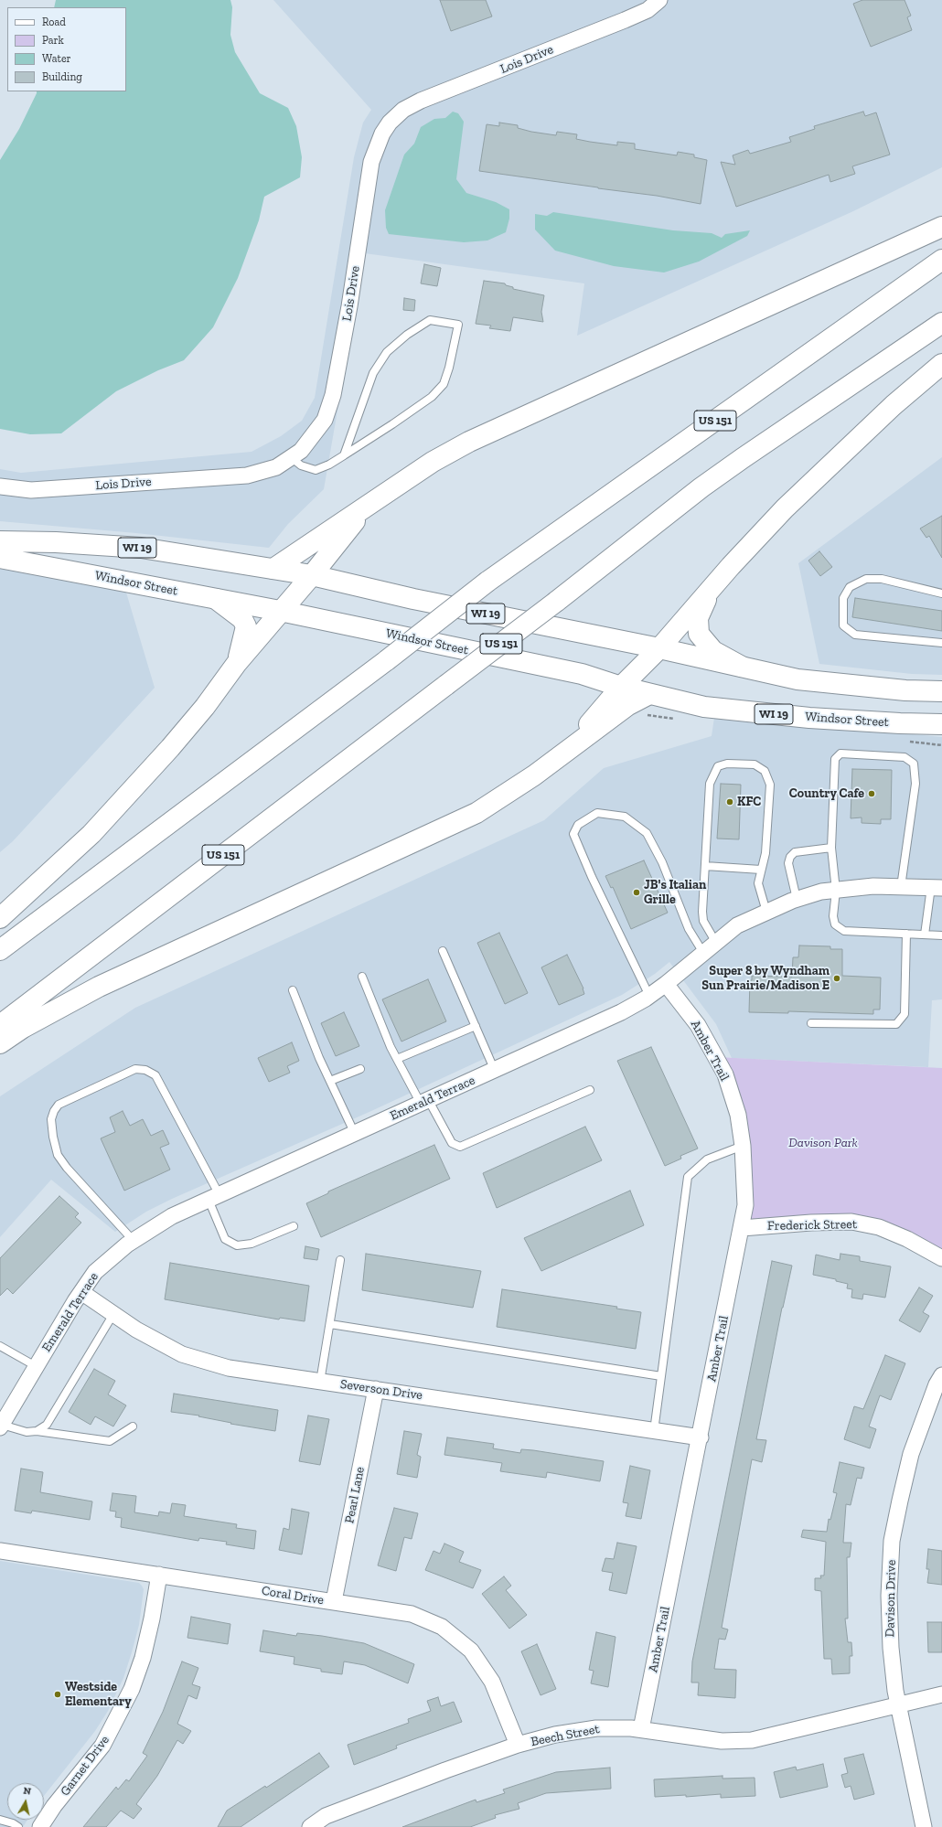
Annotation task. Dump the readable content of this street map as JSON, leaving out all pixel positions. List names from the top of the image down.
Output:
{
  "streets": {
    "main road": ["US 151", "WI 19", "Windsor Street"],
    "street": [
      "Lois Drive",
      "Amber Trail",
      "Emerald Terrace",
      "Frederick Street",
      "Severson Drive",
      "Pearl Lane",
      "Coral Drive",
      "Davison Drive",
      "Beech Street",
      "Garnet Drive"
    ]
  },
  "crossings": [
    ["Amber Trail", "Emerald Terrace"],
    ["Amber Trail", "Frederick Street"],
    ["Amber Trail", "Severson Drive"],
    ["Amber Trail", "Beech Street"],
    ["Emerald Terrace", "Severson Drive"],
    ["Severson Drive", "Pearl Lane"],
    ["Pearl Lane", "Coral Drive"],
    ["Coral Drive", "Beech Street"],
    ["Coral Drive", "Garnet Drive"],
    ["Davison Drive", "Beech Street"]
  ],
  "parks": ["Davison Park"],
  "places": [
    "Country Cafe",
    "KFC",
    "JB's Italian Grille",
    "Super 8 by Wyndham Sun Prairie/Madison E",
    "Westside Elementary"
  ],
  "legend": [
    "Road",
    "Park",
    "Water",
    "Building"
  ],
  "north": "top"
}
